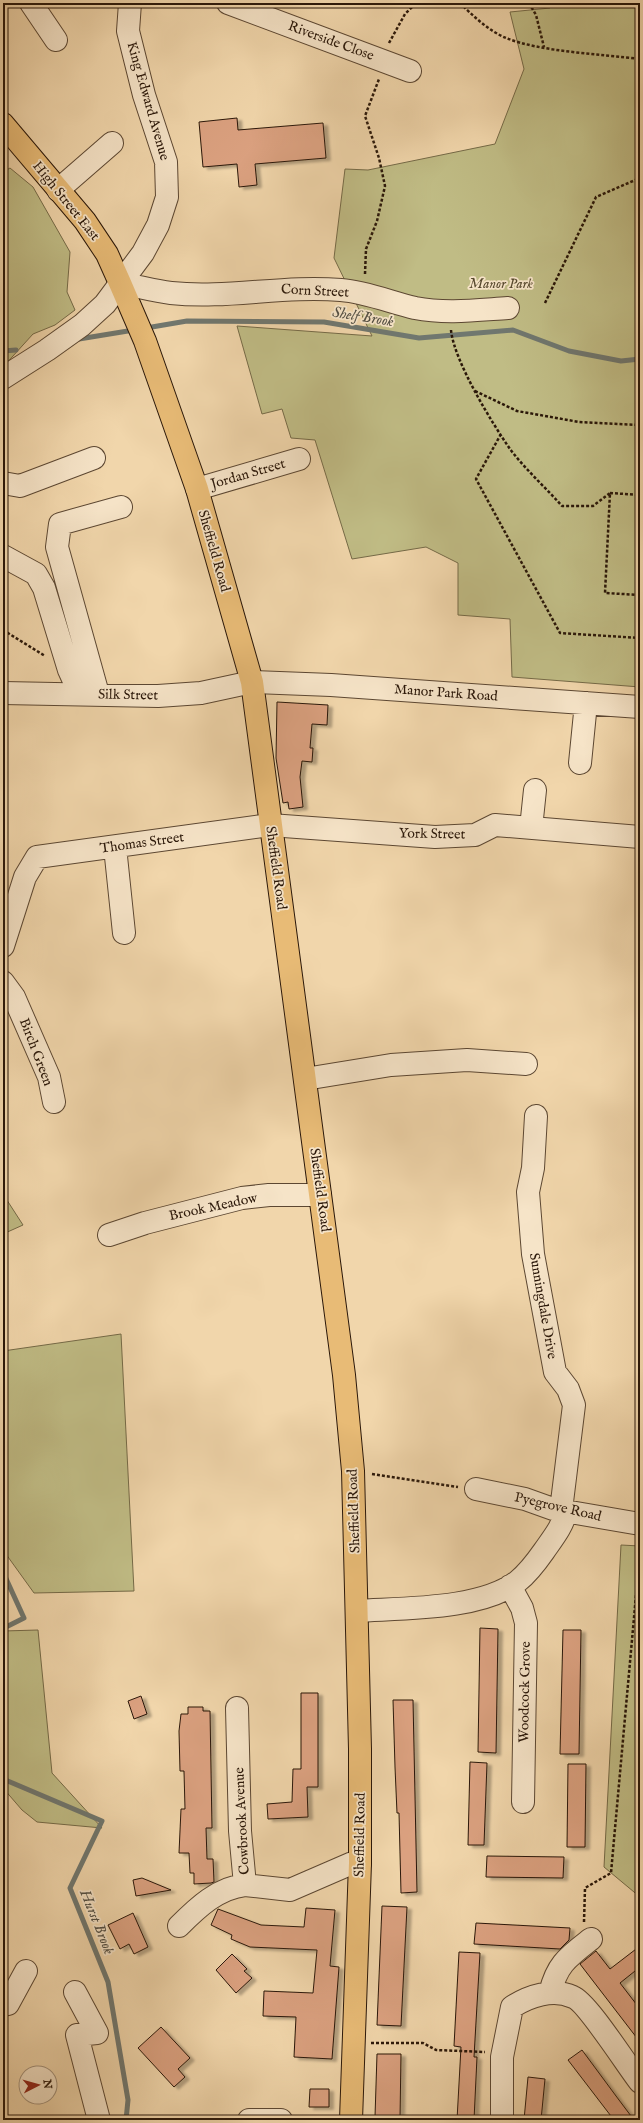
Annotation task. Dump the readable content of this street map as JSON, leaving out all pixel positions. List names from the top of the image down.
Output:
{
  "streets": {
    "main road": ["High Street East", "Sheffield Road"],
    "street": [
      "Riverside Close",
      "King Edward Avenue",
      "Corn Street",
      "Jordan Street",
      "Manor Park Road",
      "Silk Street",
      "York Street",
      "Thomas Street",
      "Birch Green",
      "Brook Meadow",
      "Sunningdale Drive",
      "Pyegrove Road",
      "Woodcock Grove",
      "Cowbrook Avenue"
    ]
  },
  "crossings": [
    ["King Edward Avenue", "High Street East"],
    ["King Edward Avenue", "Corn Street"],
    ["King Edward Avenue", "Sheffield Road"],
    ["High Street East", "Corn Street"],
    ["High Street East", "Sheffield Road"],
    ["Corn Street", "Sheffield Road"],
    ["Jordan Street", "Sheffield Road"],
    ["Sheffield Road", "Manor Park Road"],
    ["Sheffield Road", "Silk Street"],
    ["Sheffield Road", "York Street"],
    ["Sheffield Road", "Thomas Street"],
    ["Sheffield Road", "Brook Meadow"],
    ["Sheffield Road", "Cowbrook Avenue"],
    ["Manor Park Road", "Silk Street"],
    ["York Street", "Thomas Street"],
    ["Sunningdale Drive", "Pyegrove Road"]
  ],
  "water": ["Shelf Brook", "Hurst Brook"],
  "parks": ["Manor Park"],
  "north": "right"
}
